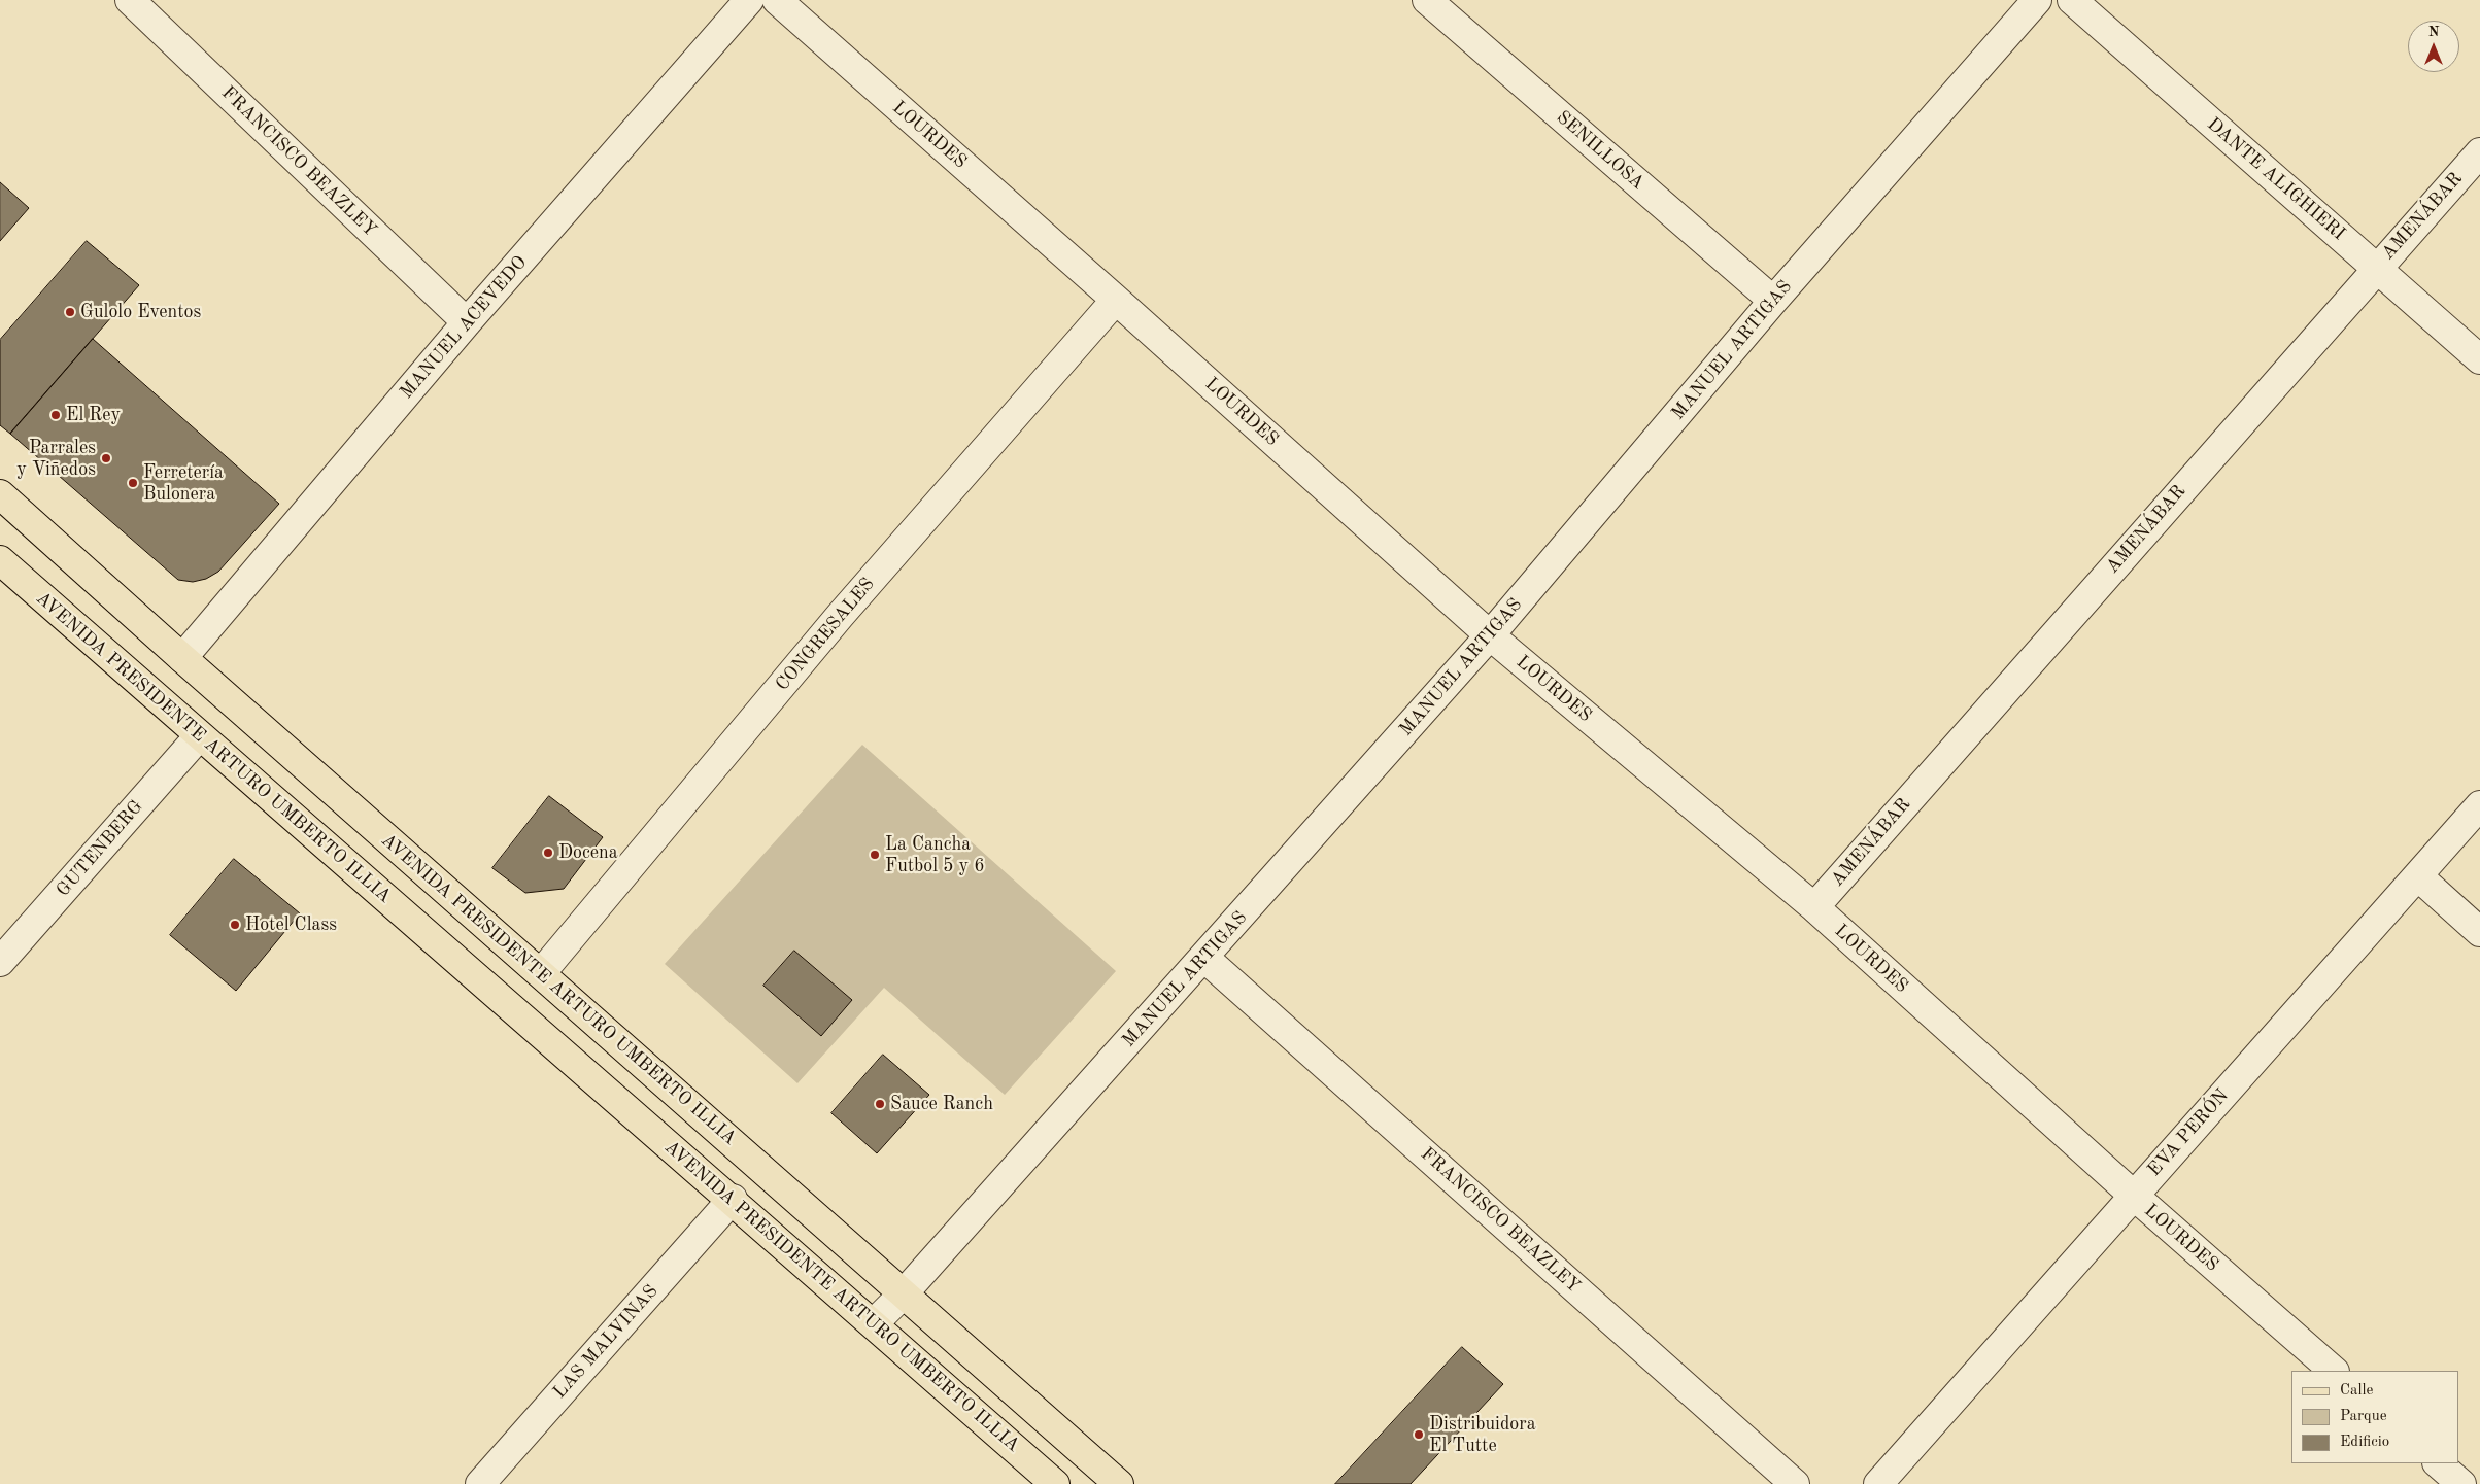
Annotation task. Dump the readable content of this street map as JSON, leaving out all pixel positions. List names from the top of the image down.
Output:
{
  "streets": {
    "main road": ["AVENIDA PRESIDENTE ARTURO UMBERTO ILLIA"],
    "street": [
      "LOURDES",
      "SENILLOSA",
      "FRANCISCO BEAZLEY",
      "DANTE ALIGHIERI",
      "AMENÁBAR",
      "MANUEL ACEVEDO",
      "MANUEL ARTIGAS",
      "CONGRESALES",
      "GUTENBERG",
      "EVA PERÓN",
      "LAS MALVINAS"
    ]
  },
  "crossings": [
    ["LOURDES", "AMENÁBAR"],
    ["LOURDES", "MANUEL ARTIGAS"],
    ["LOURDES", "CONGRESALES"],
    ["LOURDES", "EVA PERÓN"],
    ["SENILLOSA", "MANUEL ARTIGAS"],
    ["FRANCISCO BEAZLEY", "MANUEL ACEVEDO"],
    ["FRANCISCO BEAZLEY", "MANUEL ARTIGAS"],
    ["DANTE ALIGHIERI", "AMENÁBAR"],
    ["MANUEL ACEVEDO", "AVENIDA PRESIDENTE ARTURO UMBERTO ILLIA"],
    ["MANUEL ARTIGAS", "AVENIDA PRESIDENTE ARTURO UMBERTO ILLIA"],
    ["CONGRESALES", "AVENIDA PRESIDENTE ARTURO UMBERTO ILLIA"],
    ["AVENIDA PRESIDENTE ARTURO UMBERTO ILLIA", "GUTENBERG"],
    ["AVENIDA PRESIDENTE ARTURO UMBERTO ILLIA", "LAS MALVINAS"]
  ],
  "places": [
    "Gulolo Eventos",
    "El Rey",
    "Parrales y Viñedos",
    "Ferretería Bulonera",
    "Docena",
    "La Cancha Futbol 5 y 6",
    "Hotel Class",
    "Sauce Ranch",
    "Distribuidora El Tutte"
  ],
  "legend": ["Calle", "Parque", "Edificio"],
  "north": "top"
}
